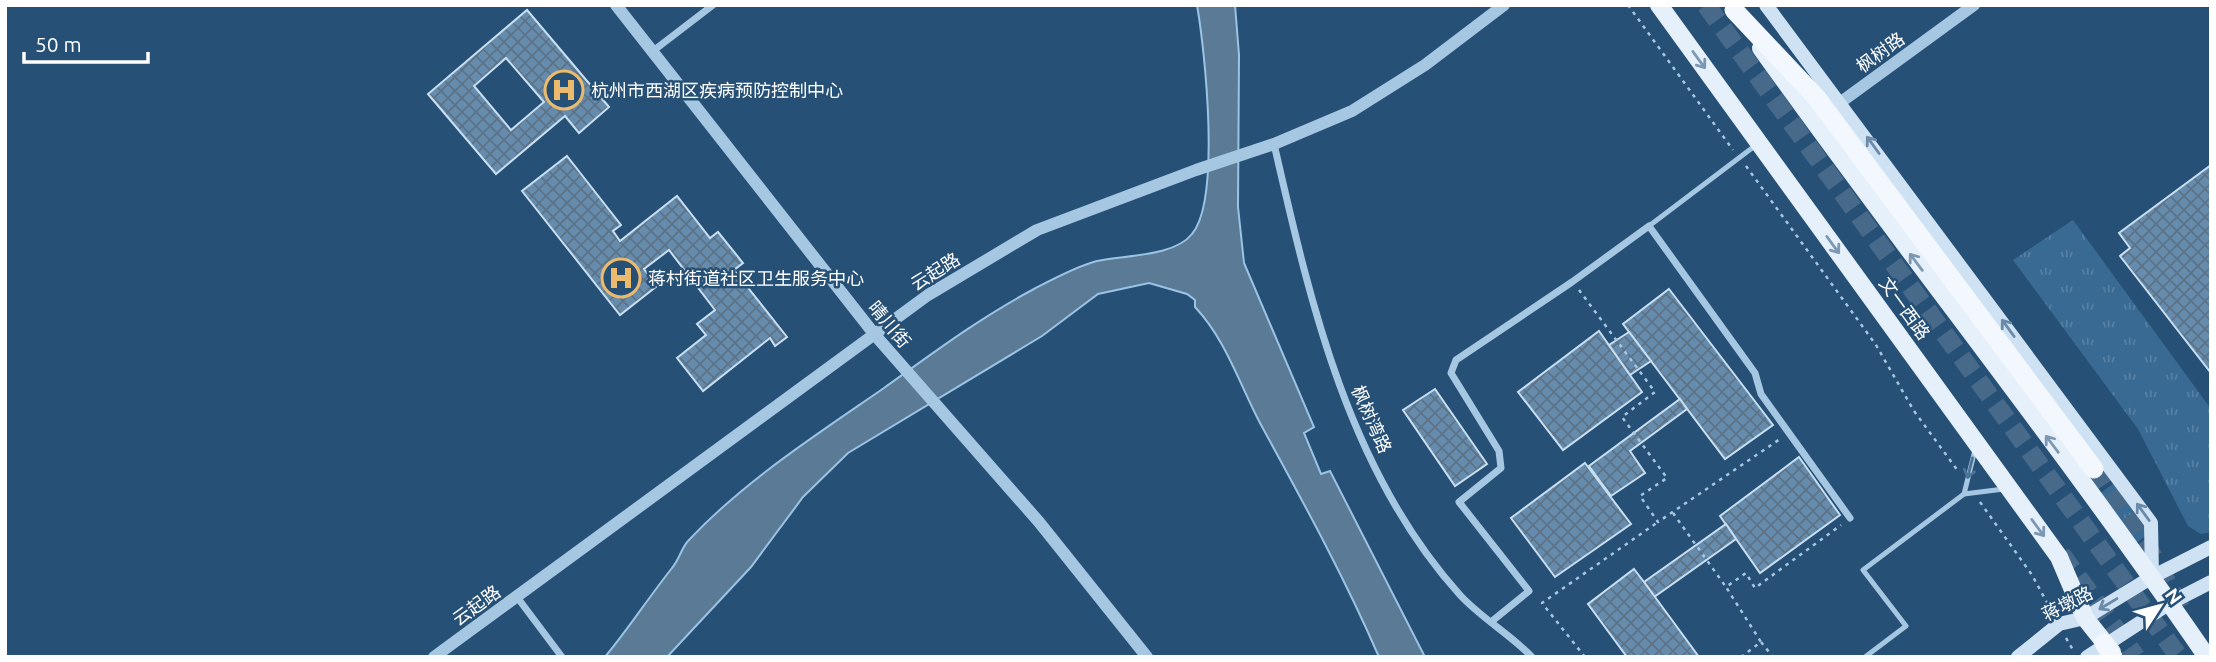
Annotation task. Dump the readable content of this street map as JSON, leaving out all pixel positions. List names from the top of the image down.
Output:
{
  "streets": {
    "main road": ["文一西路", "蒋墩路"],
    "street": [
      "枫树路",
      "云起路",
      "晴川街",
      "枫树湾路"
    ]
  },
  "crossings": [
    ["云起路", "晴川街"],
    ["云起路", "枫树湾路"],
    ["文一西路", "蒋墩路"]
  ],
  "places": {
    "hospital": ["杭州市西湖区疾病预防控制中心", "蒋村街道社区卫生服务中心"]
  },
  "scale_bar": "50 m",
  "north": "top right"
}
